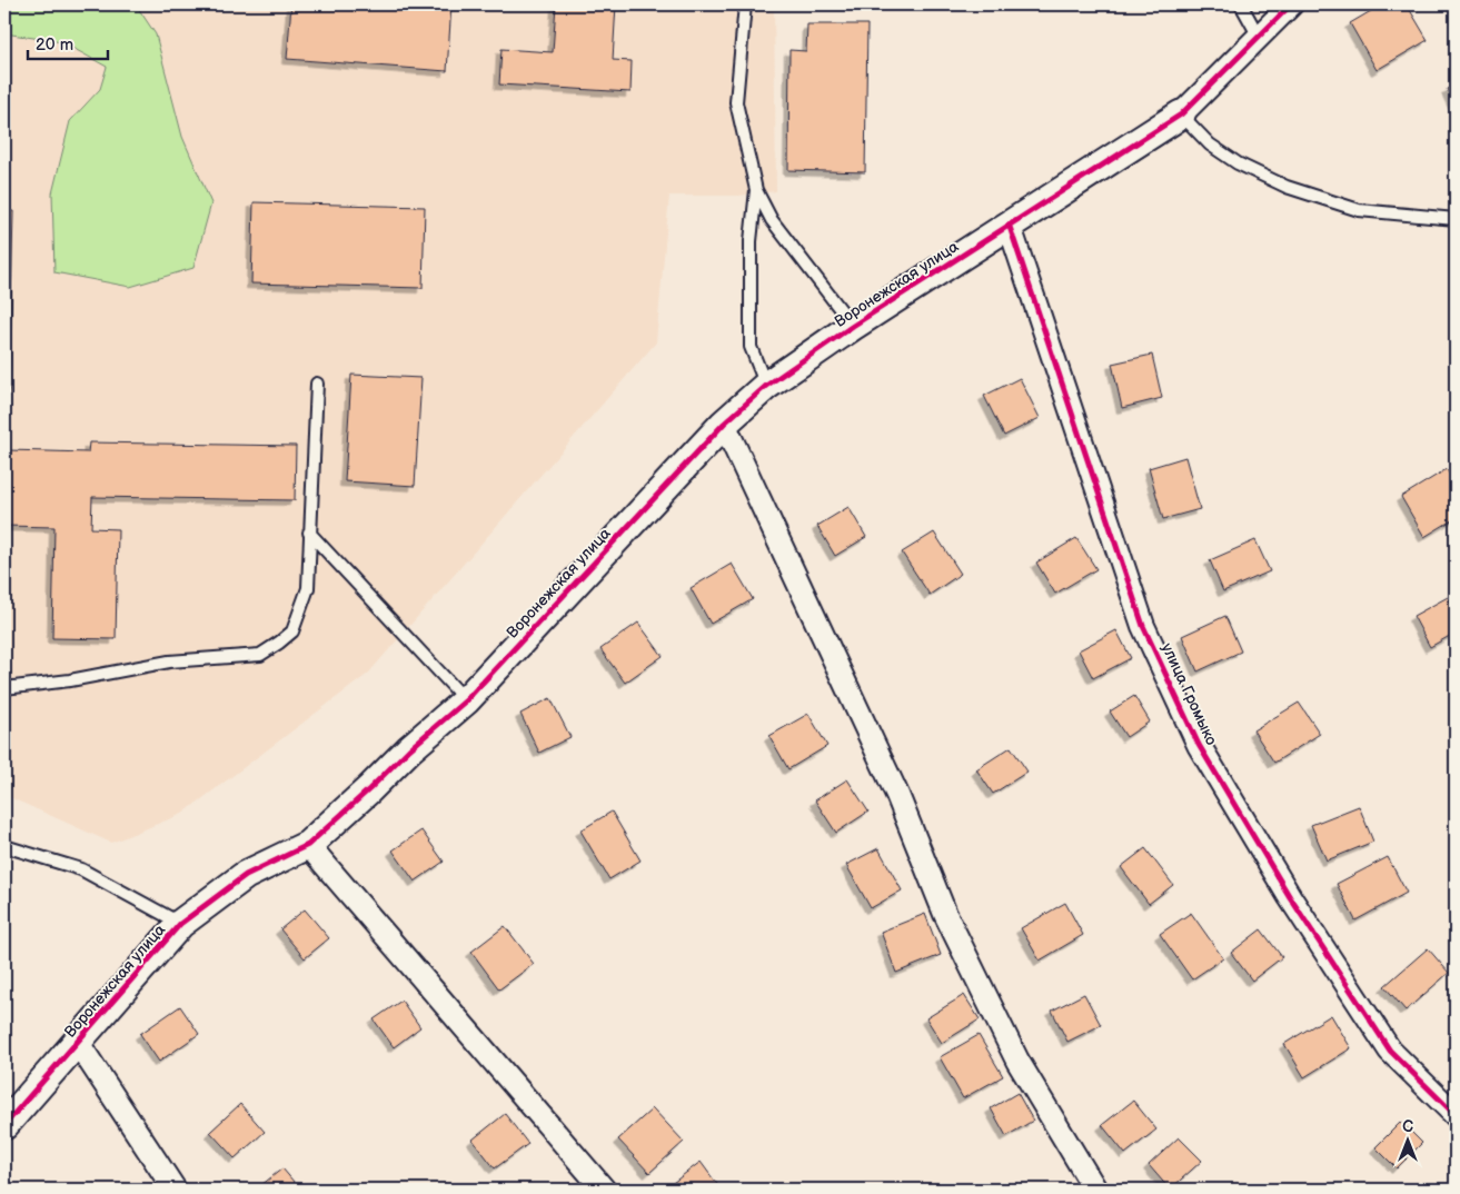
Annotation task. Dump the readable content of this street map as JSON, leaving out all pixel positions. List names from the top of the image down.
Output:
{
  "streets": {
    "street": ["Воронежская улица", "улица Громыко"]
  },
  "crossings": [
    ["Воронежская улица", "улица Громыко"]
  ],
  "scale_bar": "20 m",
  "north": "top"
}
